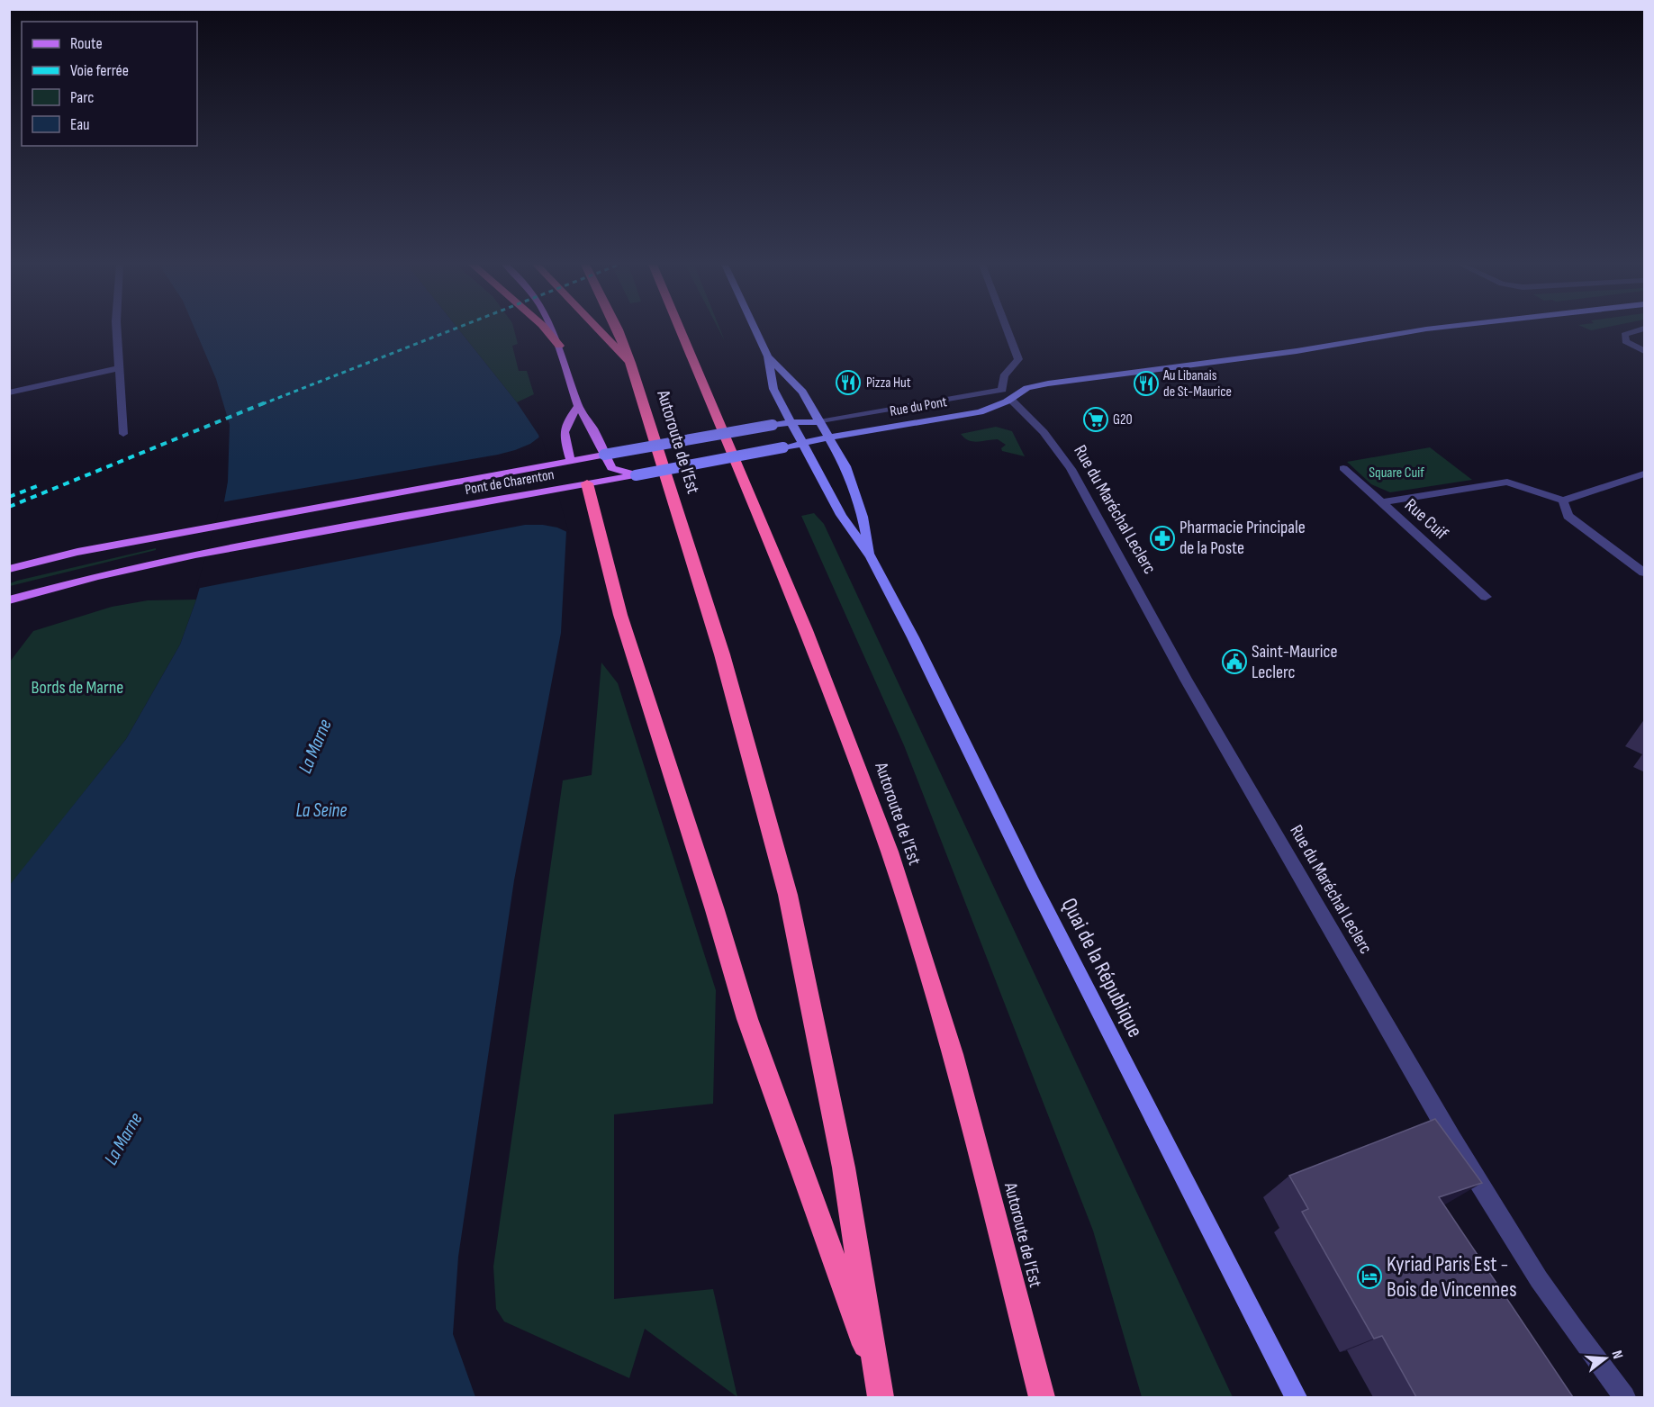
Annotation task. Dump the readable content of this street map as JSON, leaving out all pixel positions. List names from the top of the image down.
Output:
{
  "streets": {
    "highway": ["Autoroute de l’Est"],
    "main road": ["Rue du Pont", "Pont de Charenton", "Quai de la République"],
    "street": ["Rue du Maréchal Leclerc", "Rue Cuif"]
  },
  "crossings": [
    ["Rue du Pont", "Pont de Charenton"],
    ["Rue du Pont", "Rue du Maréchal Leclerc"],
    ["Rue du Pont", "Quai de la République"],
    ["Pont de Charenton", "Quai de la République"]
  ],
  "water": ["La Marne", "La Seine"],
  "parks": ["Square Cuif", "Bords de Marne"],
  "places": {
    "restaurant": ["Pizza Hut", "Au Libanais de St-Maurice"],
    "supermarket": ["G20"],
    "pharmacy": ["Pharmacie Principale de la Poste"],
    "public building": ["Saint-Maurice Leclerc"],
    "hotel": ["Kyriad Paris Est - Bois de Vincennes"]
  },
  "legend": [
    "Route",
    "Voie ferrée",
    "Parc",
    "Eau"
  ],
  "north": "right"
}
